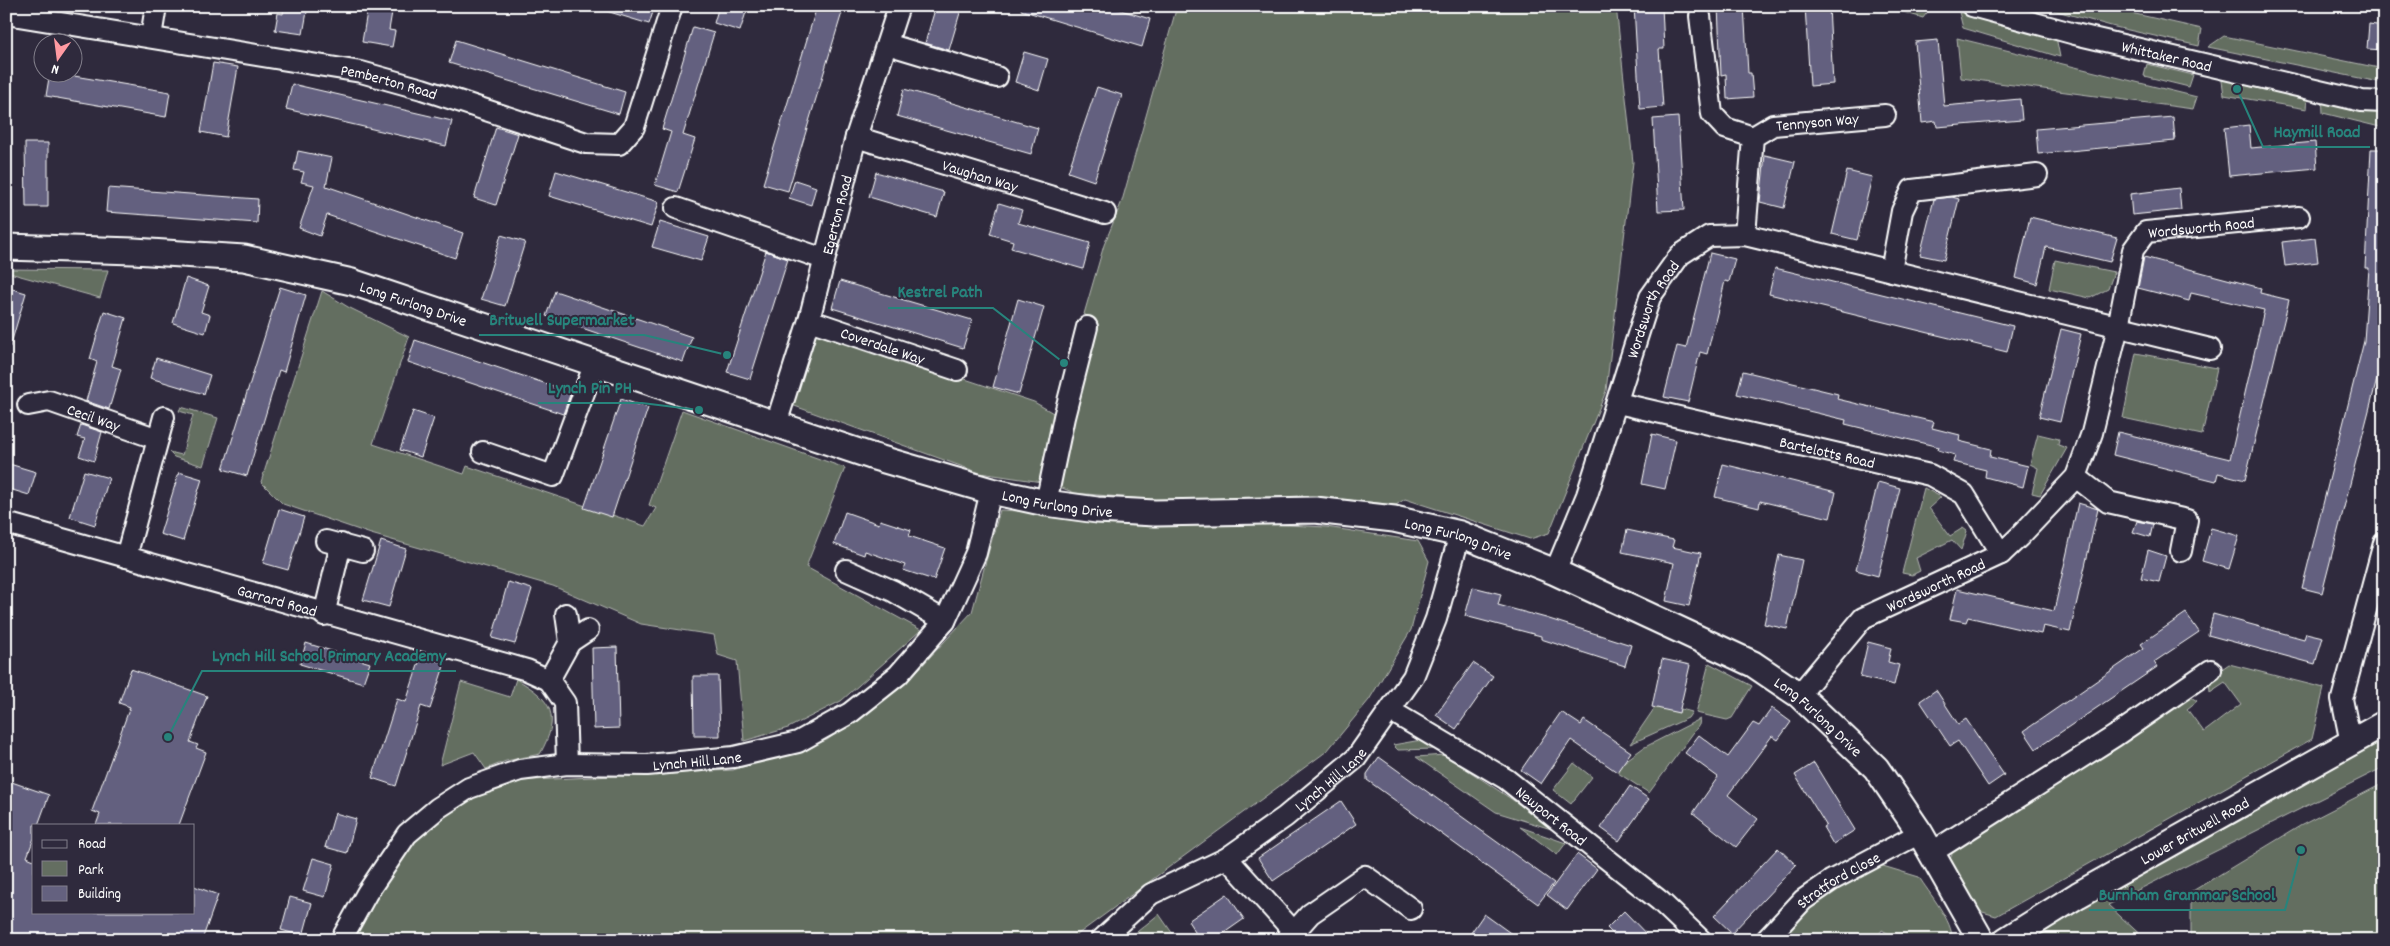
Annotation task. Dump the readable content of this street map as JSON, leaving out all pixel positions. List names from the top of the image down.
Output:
{
  "streets": {
    "street": [
      "Whittaker Road",
      "Pemberton Road",
      "Tennyson Way",
      "Vaughan Way",
      "Egerton Road",
      "Wordsworth Road",
      "Long Furlong Drive",
      "Coverdale Way",
      "Cecil Way",
      "Bartelotts Road",
      "Garrard Road",
      "Lynch Hill Lane",
      "Newport Road",
      "Lower Britwell Road",
      "Stratford Close"
    ]
  },
  "crossings": [
    ["Vaughan Way", "Egerton Road"],
    ["Egerton Road", "Long Furlong Drive"],
    ["Egerton Road", "Coverdale Way"],
    ["Wordsworth Road", "Long Furlong Drive"],
    ["Wordsworth Road", "Bartelotts Road"],
    ["Long Furlong Drive", "Lynch Hill Lane"],
    ["Long Furlong Drive", "Stratford Close"],
    ["Lynch Hill Lane", "Newport Road"]
  ],
  "places": [
    "Haymill Road",
    "Britwell Supermarket",
    "Kestrel Path",
    "Lynch Pin PH",
    "Lynch Hill School Primary Academy",
    "Burnham Grammar School"
  ],
  "legend": ["Road", "Park", "Building"],
  "north": "bottom"
}
